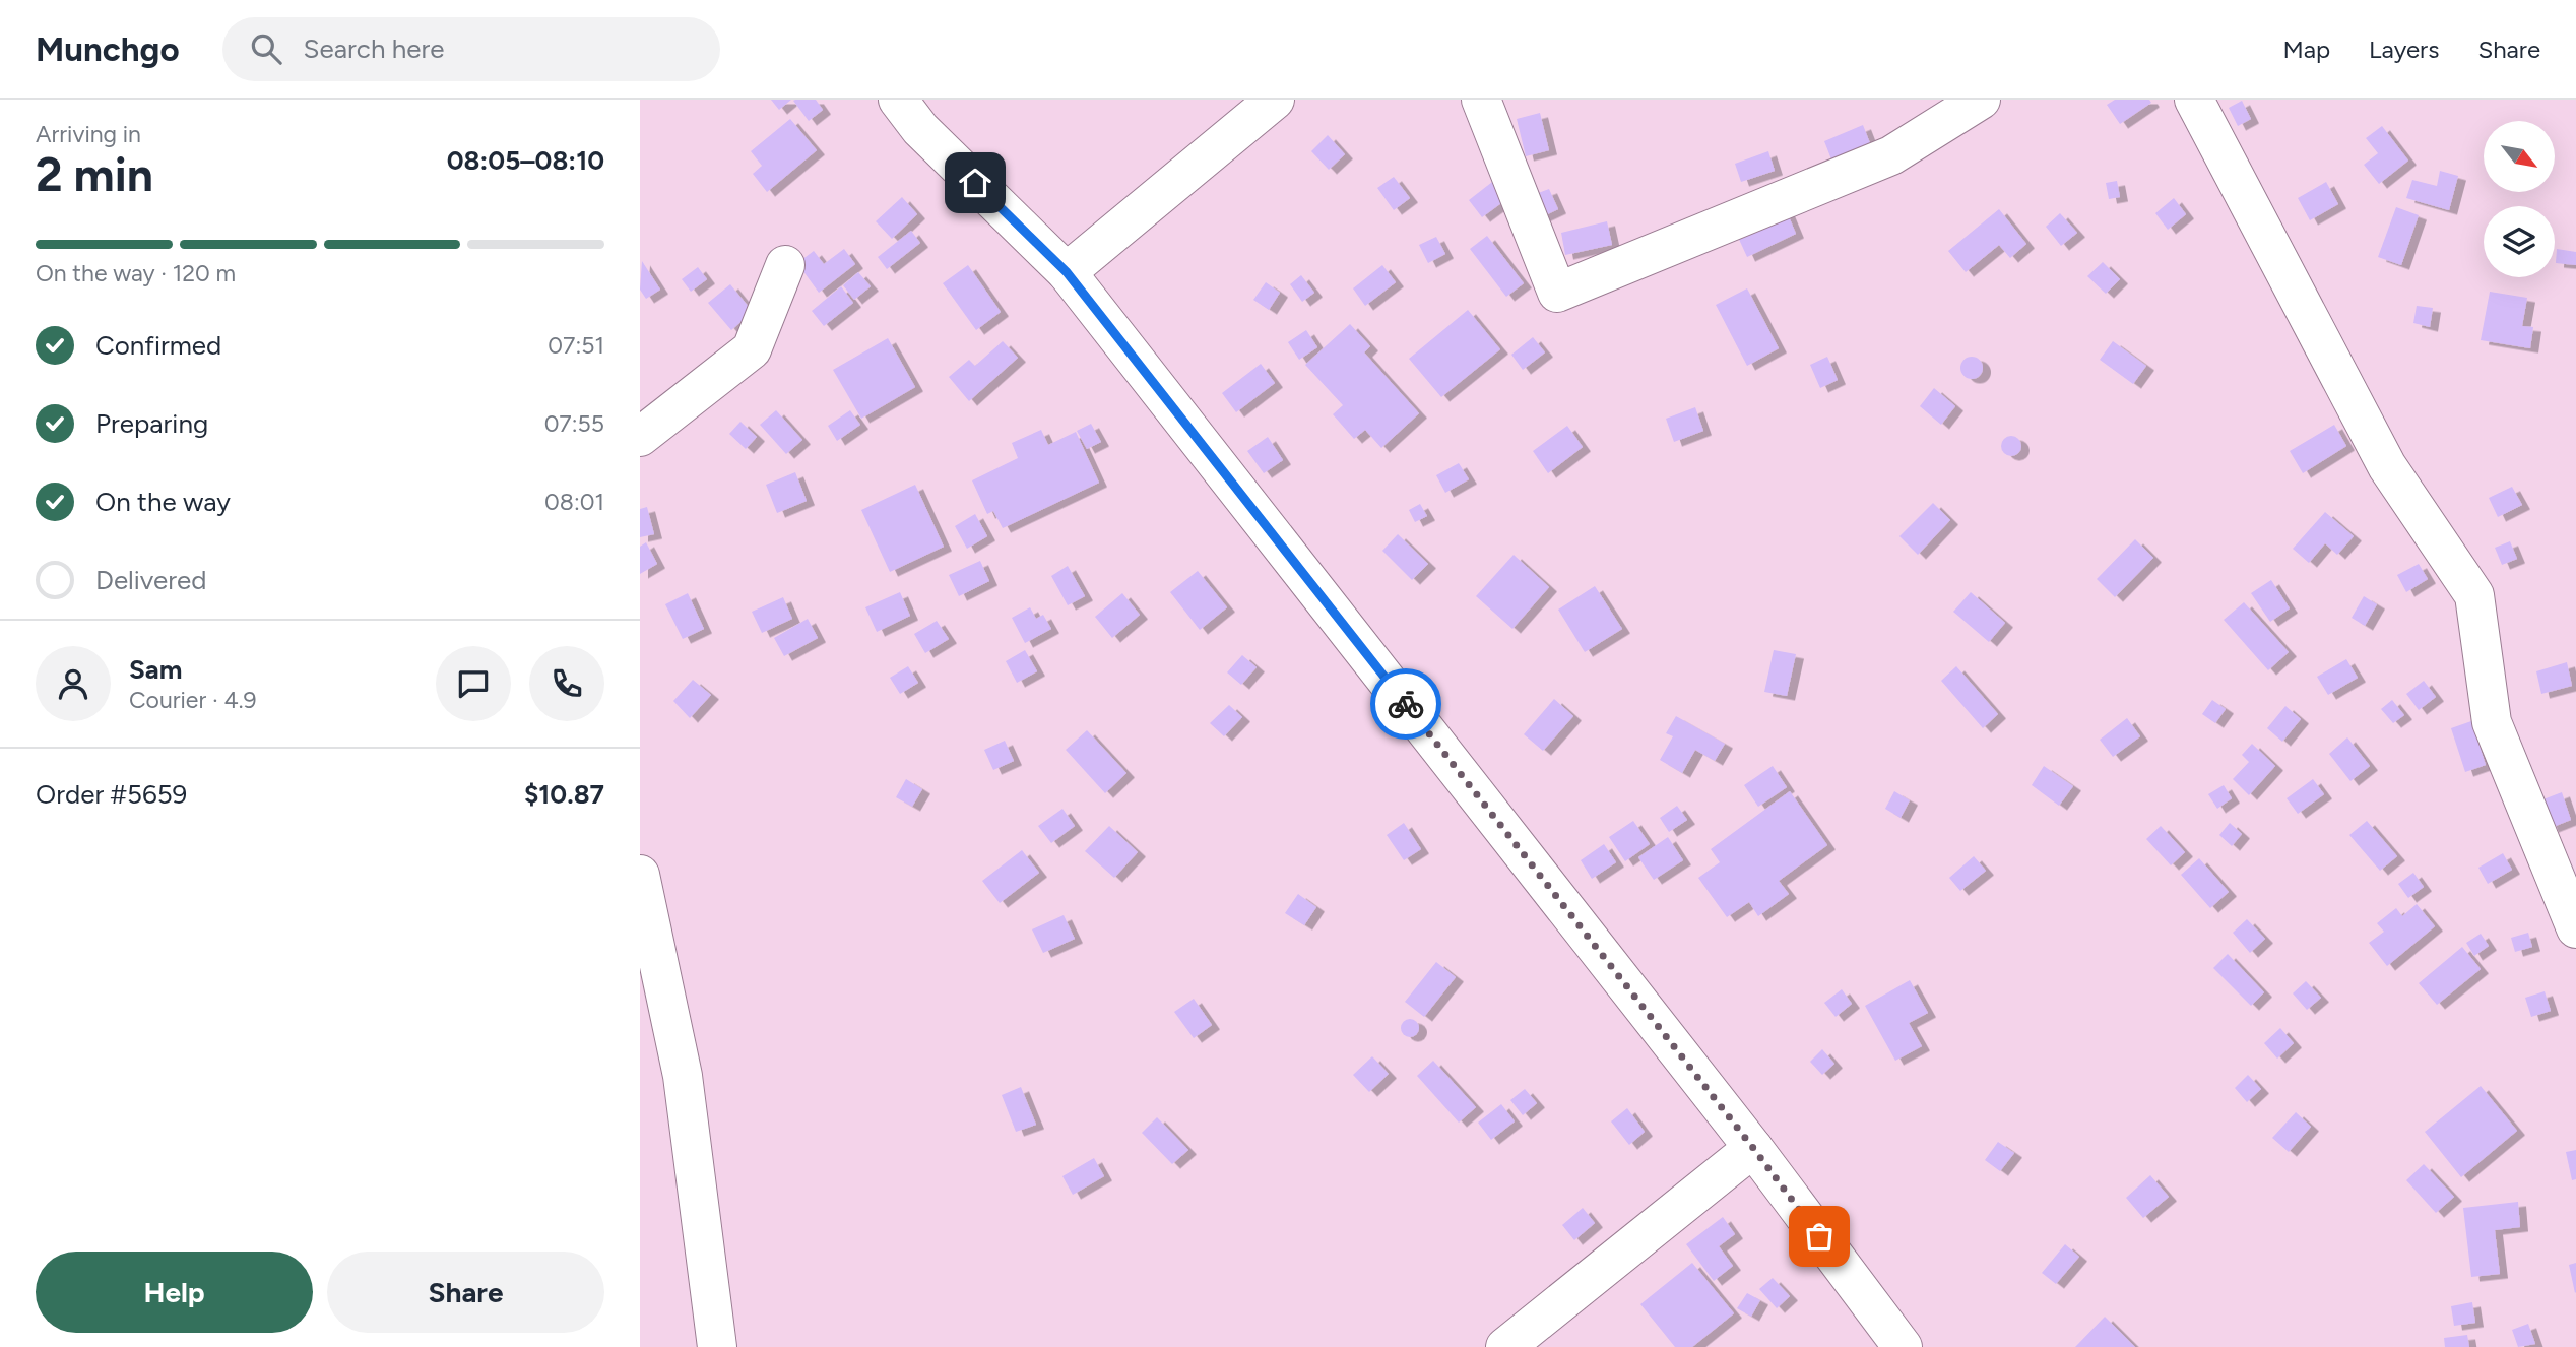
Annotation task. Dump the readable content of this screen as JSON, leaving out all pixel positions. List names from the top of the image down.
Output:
{
  "north": "bottom right",
  "page": {
    "header": "Munchgo",
    "search": "Search here",
    "nav": ["Map", "Layers", "Share"],
    "heading": ["2 min", "Arriving in", "08:05–08:10"],
    "panel": [
      "Sam",
      "Courier · 4.9",
      "Order #5659",
      "$10.87"
    ],
    "bar": "On the way · 120 m",
    "list": [
      ["Confirmed", "07:51"],
      ["Preparing", "07:55"],
      ["On the way", "08:01"],
      "Delivered"
    ],
    "buttons": ["Help", "Share"]
  }
}
